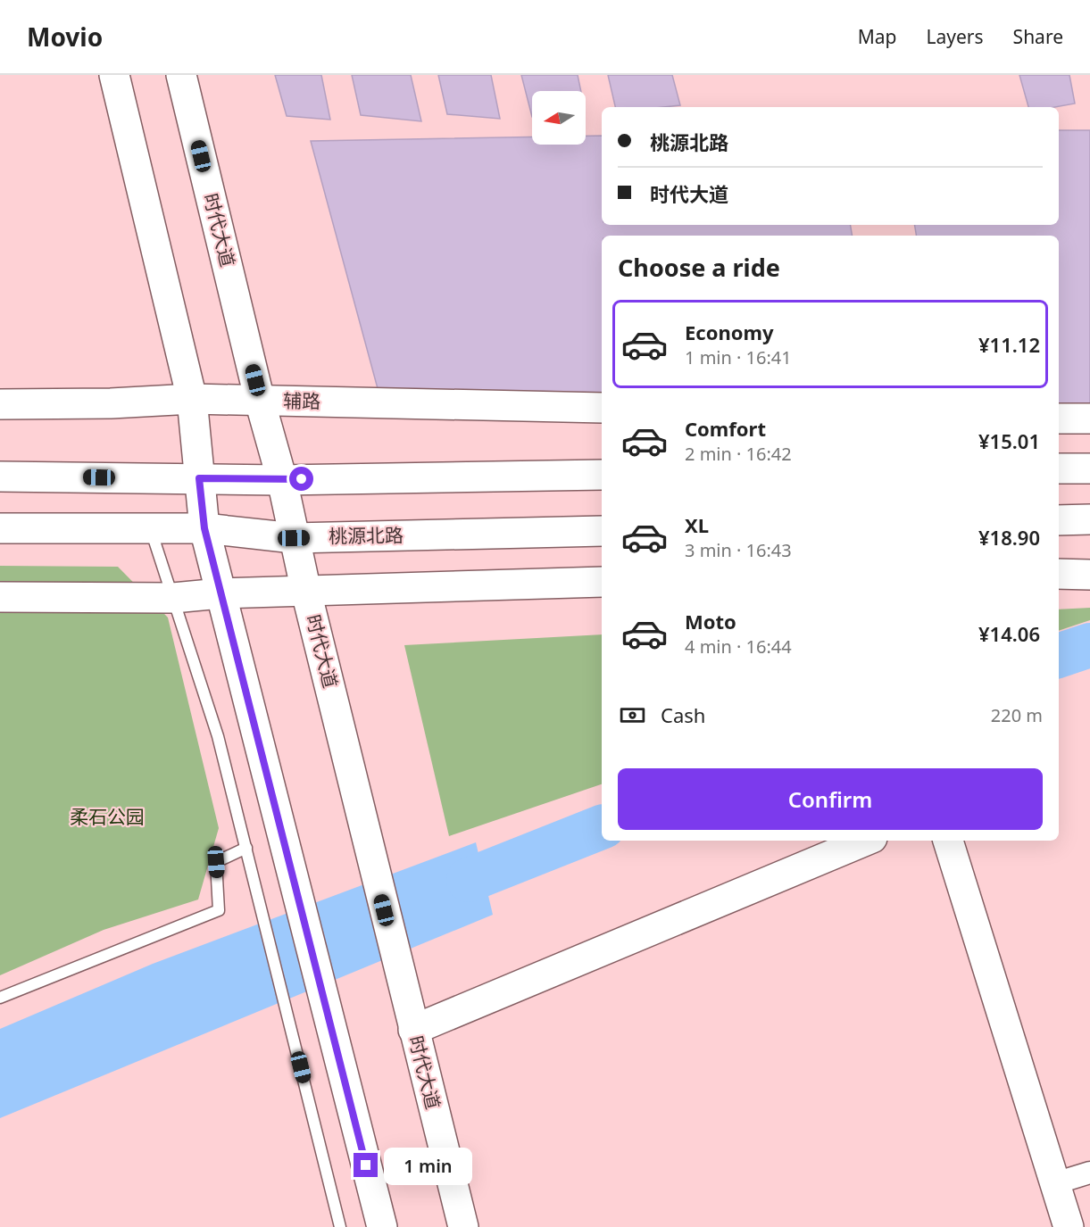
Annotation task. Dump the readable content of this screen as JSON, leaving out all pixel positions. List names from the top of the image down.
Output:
{
  "streets": {
    "main road": ["时代大道", "辅路", "桃源北路"]
  },
  "crossings": [
    ["时代大道", "辅路"],
    ["时代大道", "桃源北路"]
  ],
  "parks": ["柔石公园"],
  "north": "left",
  "page": {
    "header": "Movio",
    "nav": ["Map", "Layers", "Share"],
    "banner": ["桃源北路", "时代大道"],
    "heading": "Choose a ride",
    "list": [
      {
        "name": "Economy",
        "note": "1 min · 16:41",
        "value": "¥11.12"
      },
      {
        "name": "Comfort",
        "note": "2 min · 16:42",
        "value": "¥15.01"
      },
      {
        "name": "XL",
        "note": "3 min · 16:43",
        "value": "¥18.90"
      },
      {
        "name": "Moto",
        "note": "4 min · 16:44",
        "value": "¥14.06"
      }
    ],
    "pay": ["Cash", "220 m"],
    "buttons": "Confirm",
    "bubble": "1 min"
  }
}
